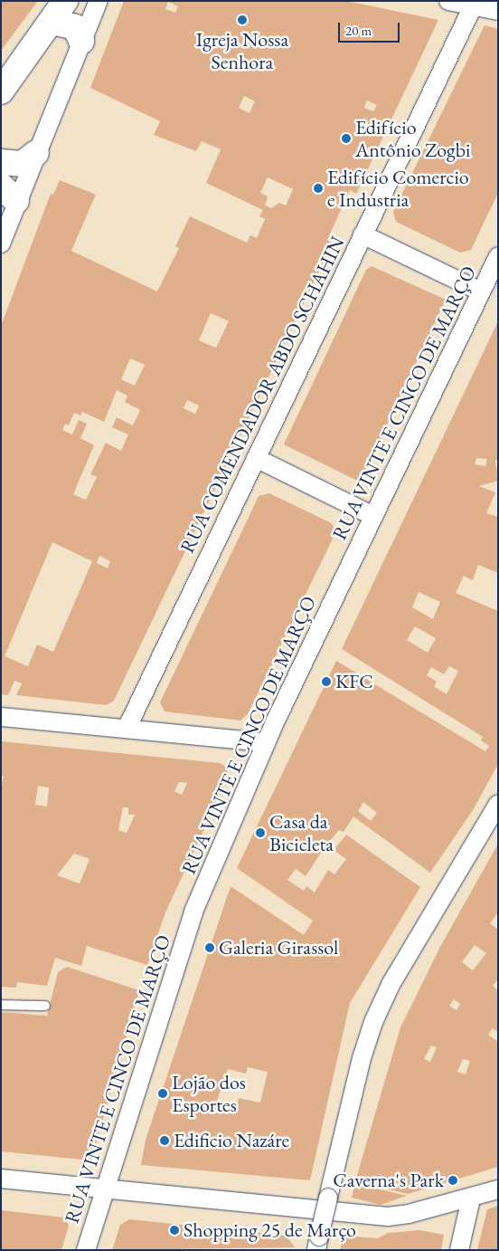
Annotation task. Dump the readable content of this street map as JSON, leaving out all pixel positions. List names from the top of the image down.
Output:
{
  "streets": {
    "street": ["RUA COMENDADOR ABDO SCHAHIN", "RUA VINTE E CINCO DE MARÇO"]
  },
  "places": [
    "Igreja Nossa Senhora",
    "Edifício Antônio Zogbi",
    "Edifício Comercio e Industria",
    "KFC",
    "Casa da Bicicleta",
    "Galeria Girassol",
    "Lojão dos Esportes",
    "Edificio Nazáre",
    "Caverna's Park",
    "Shopping 25 de Março"
  ],
  "scale_bar": "20 m"
}
